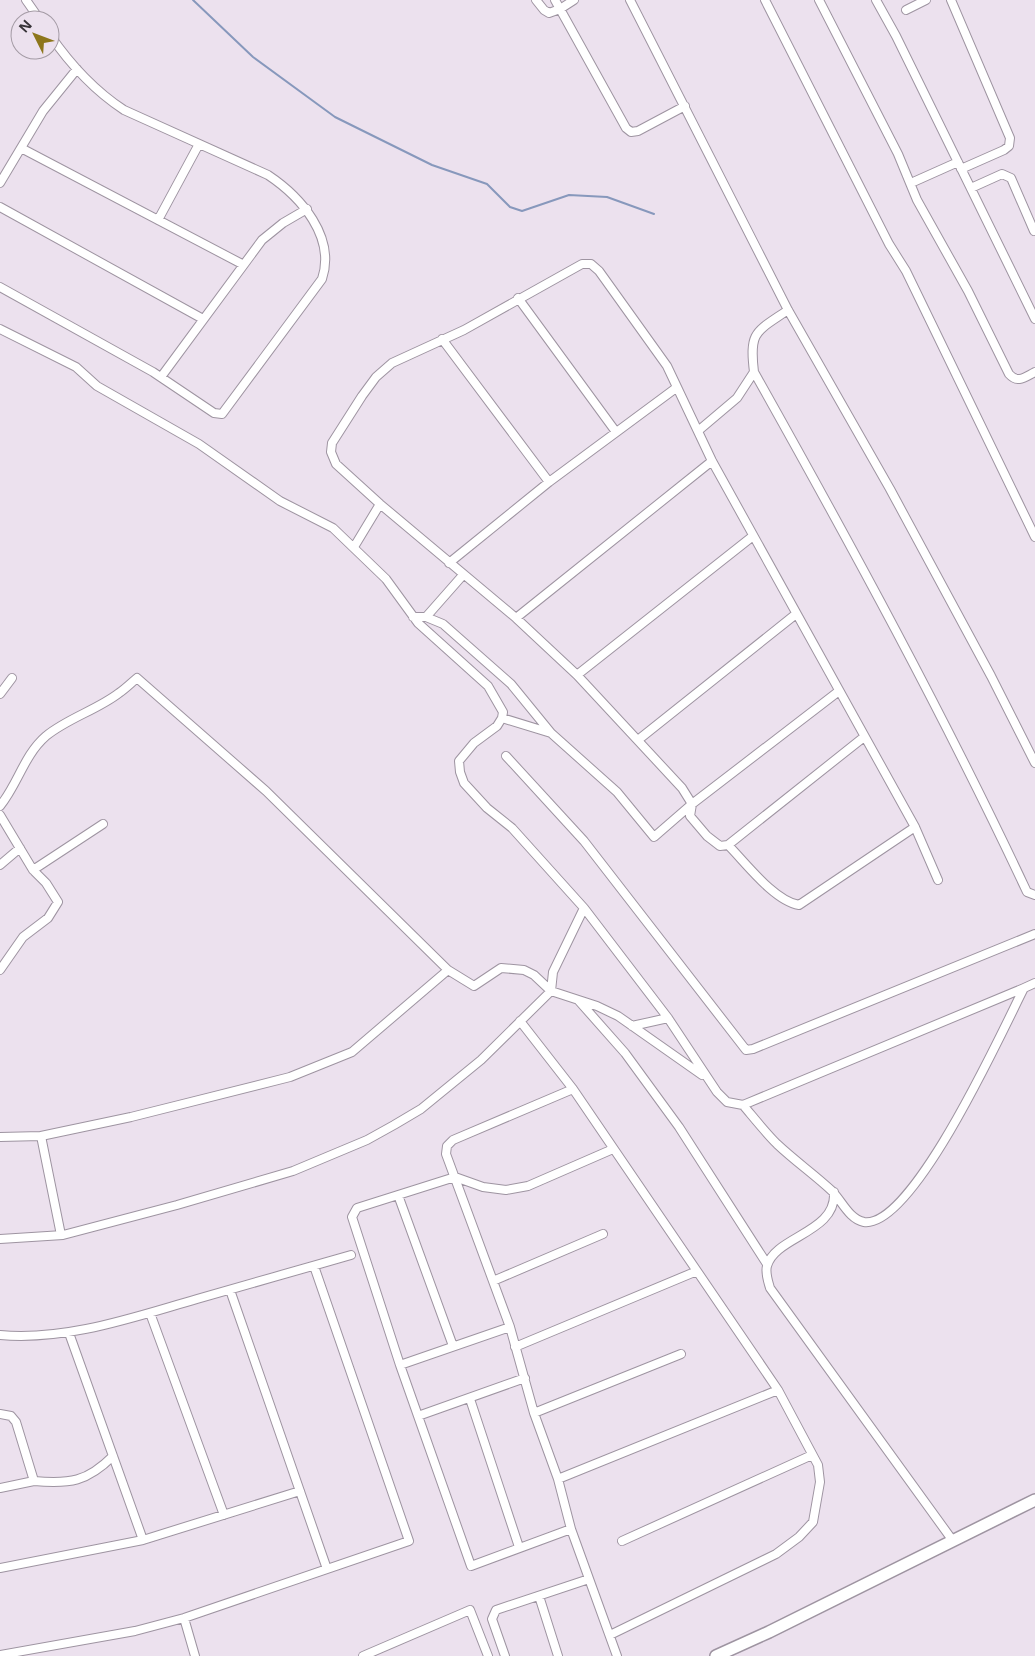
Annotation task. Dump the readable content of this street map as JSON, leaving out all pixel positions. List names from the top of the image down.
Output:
{
  "north": "top left"
}
